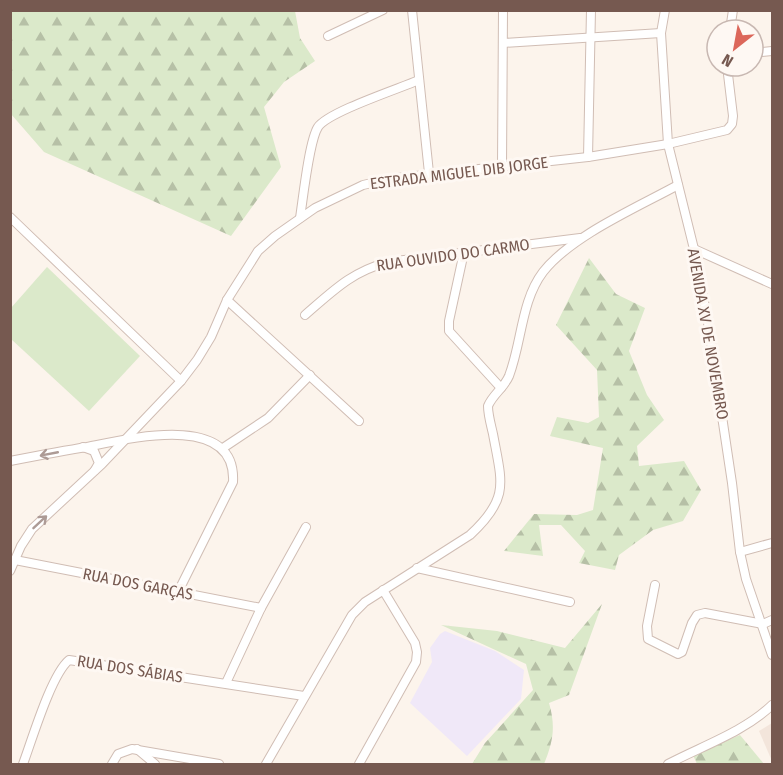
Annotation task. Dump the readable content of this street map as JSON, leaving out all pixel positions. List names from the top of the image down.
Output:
{
  "streets": {
    "street": [
      "ESTRADA MIGUEL DIB JORGE",
      "RUA OUVIDO DO CARMO",
      "AVENIDA XV DE NOVEMBRO",
      "RUA DOS GARÇAS",
      "RUA DOS SÁBIAS"
    ]
  },
  "crossings": [
    ["ESTRADA MIGUEL DIB JORGE", "AVENIDA XV DE NOVEMBRO"],
    ["ESTRADA MIGUEL DIB JORGE", "RUA DOS GARÇAS"]
  ],
  "north": "bottom left"
}
